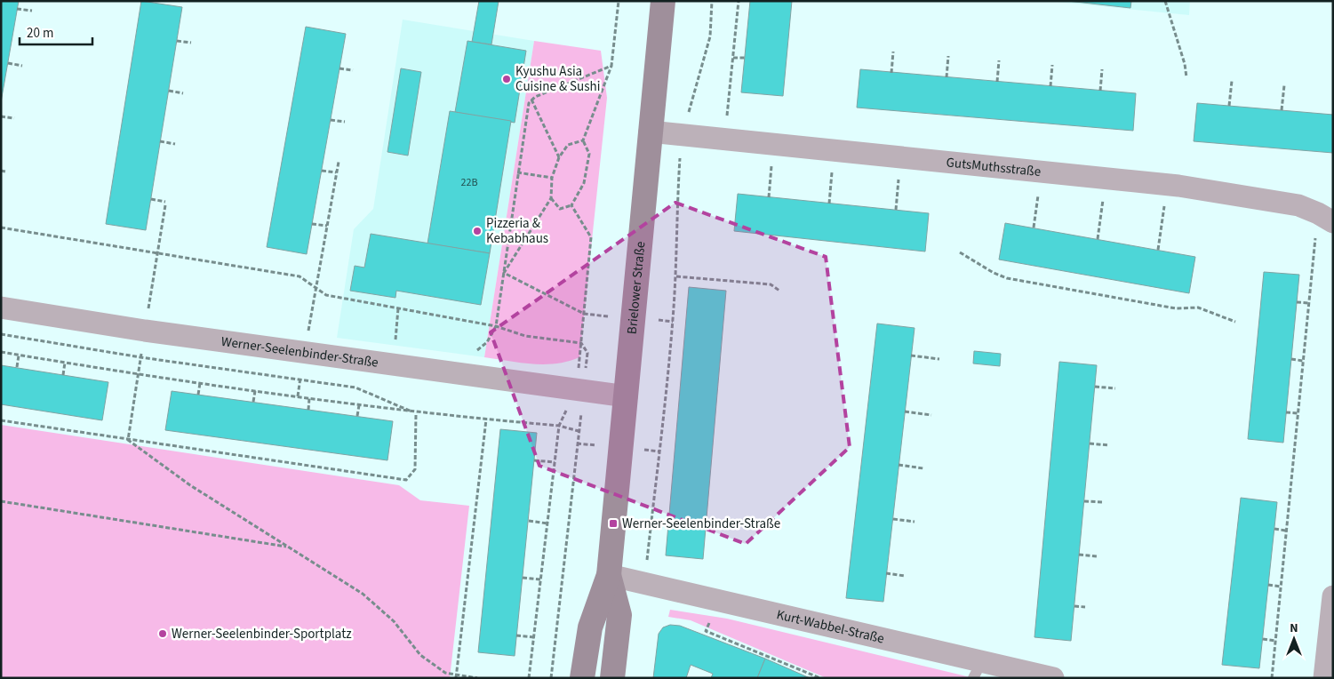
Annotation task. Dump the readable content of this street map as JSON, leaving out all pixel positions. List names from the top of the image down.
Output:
{
  "streets": {
    "main road": ["Brielower Straße"],
    "street": ["GutsMuthsstraße", "Werner-Seelenbinder-Straße", "Kurt-Wabbel-Straße"]
  },
  "crossings": [
    ["GutsMuthsstraße", "Brielower Straße"],
    ["Brielower Straße", "Werner-Seelenbinder-Straße"],
    ["Brielower Straße", "Kurt-Wabbel-Straße"]
  ],
  "places": {
    "other": ["Kyushu Asia Cuisine & Sushi", "Pizzeria & Kebabhaus", "Werner-Seelenbinder-Sportplatz"],
    "transit": ["Werner-Seelenbinder-Straße"]
  },
  "house_numbers": ["22B"],
  "scale_bar": "20 m",
  "north": "top"
}
